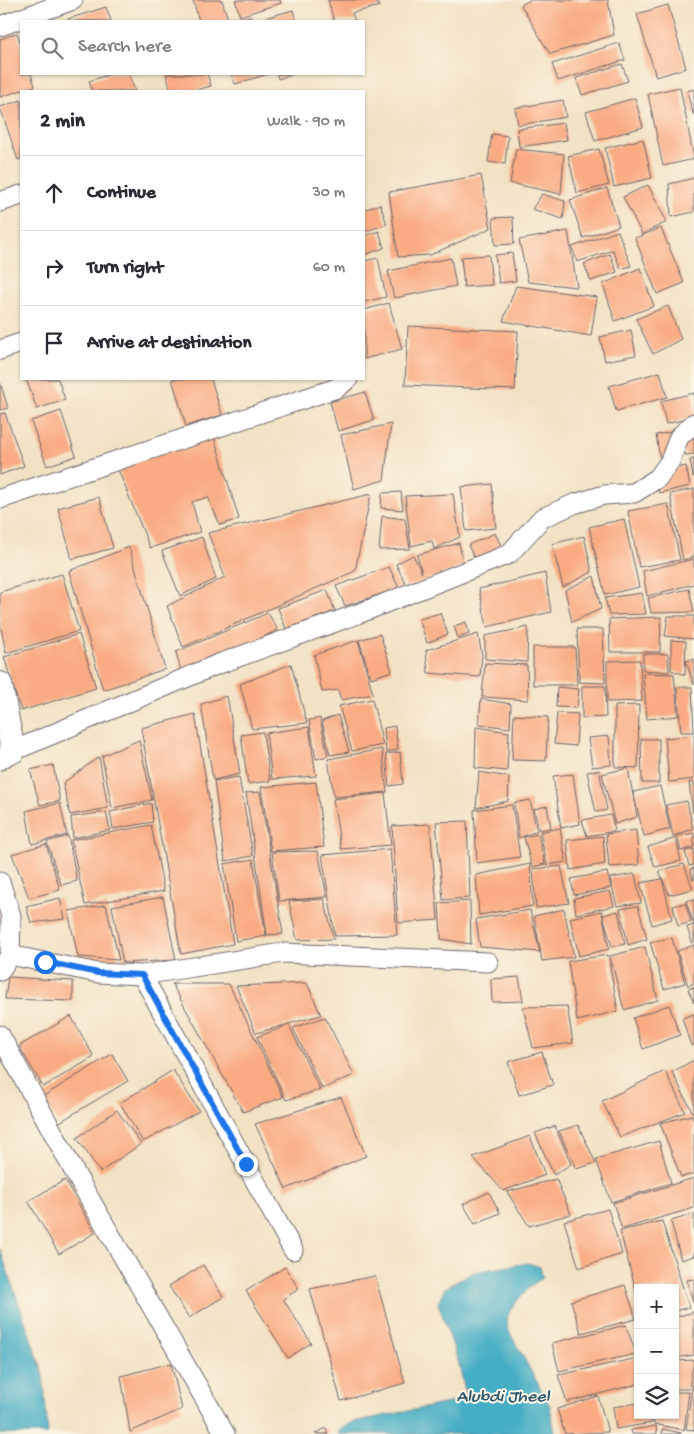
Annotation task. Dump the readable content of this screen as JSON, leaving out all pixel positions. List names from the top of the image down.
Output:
{
  "water": ["Alubdi Jheel"],
  "page": {
    "search": "Search here",
    "heading": ["2 min", "Walk · 90 m"],
    "list": [
      ["Continue", "30 m"],
      ["Turn right", "60 m"],
      "Arrive at destination"
    ],
    "map_buttons": ["+", "−"]
  }
}
